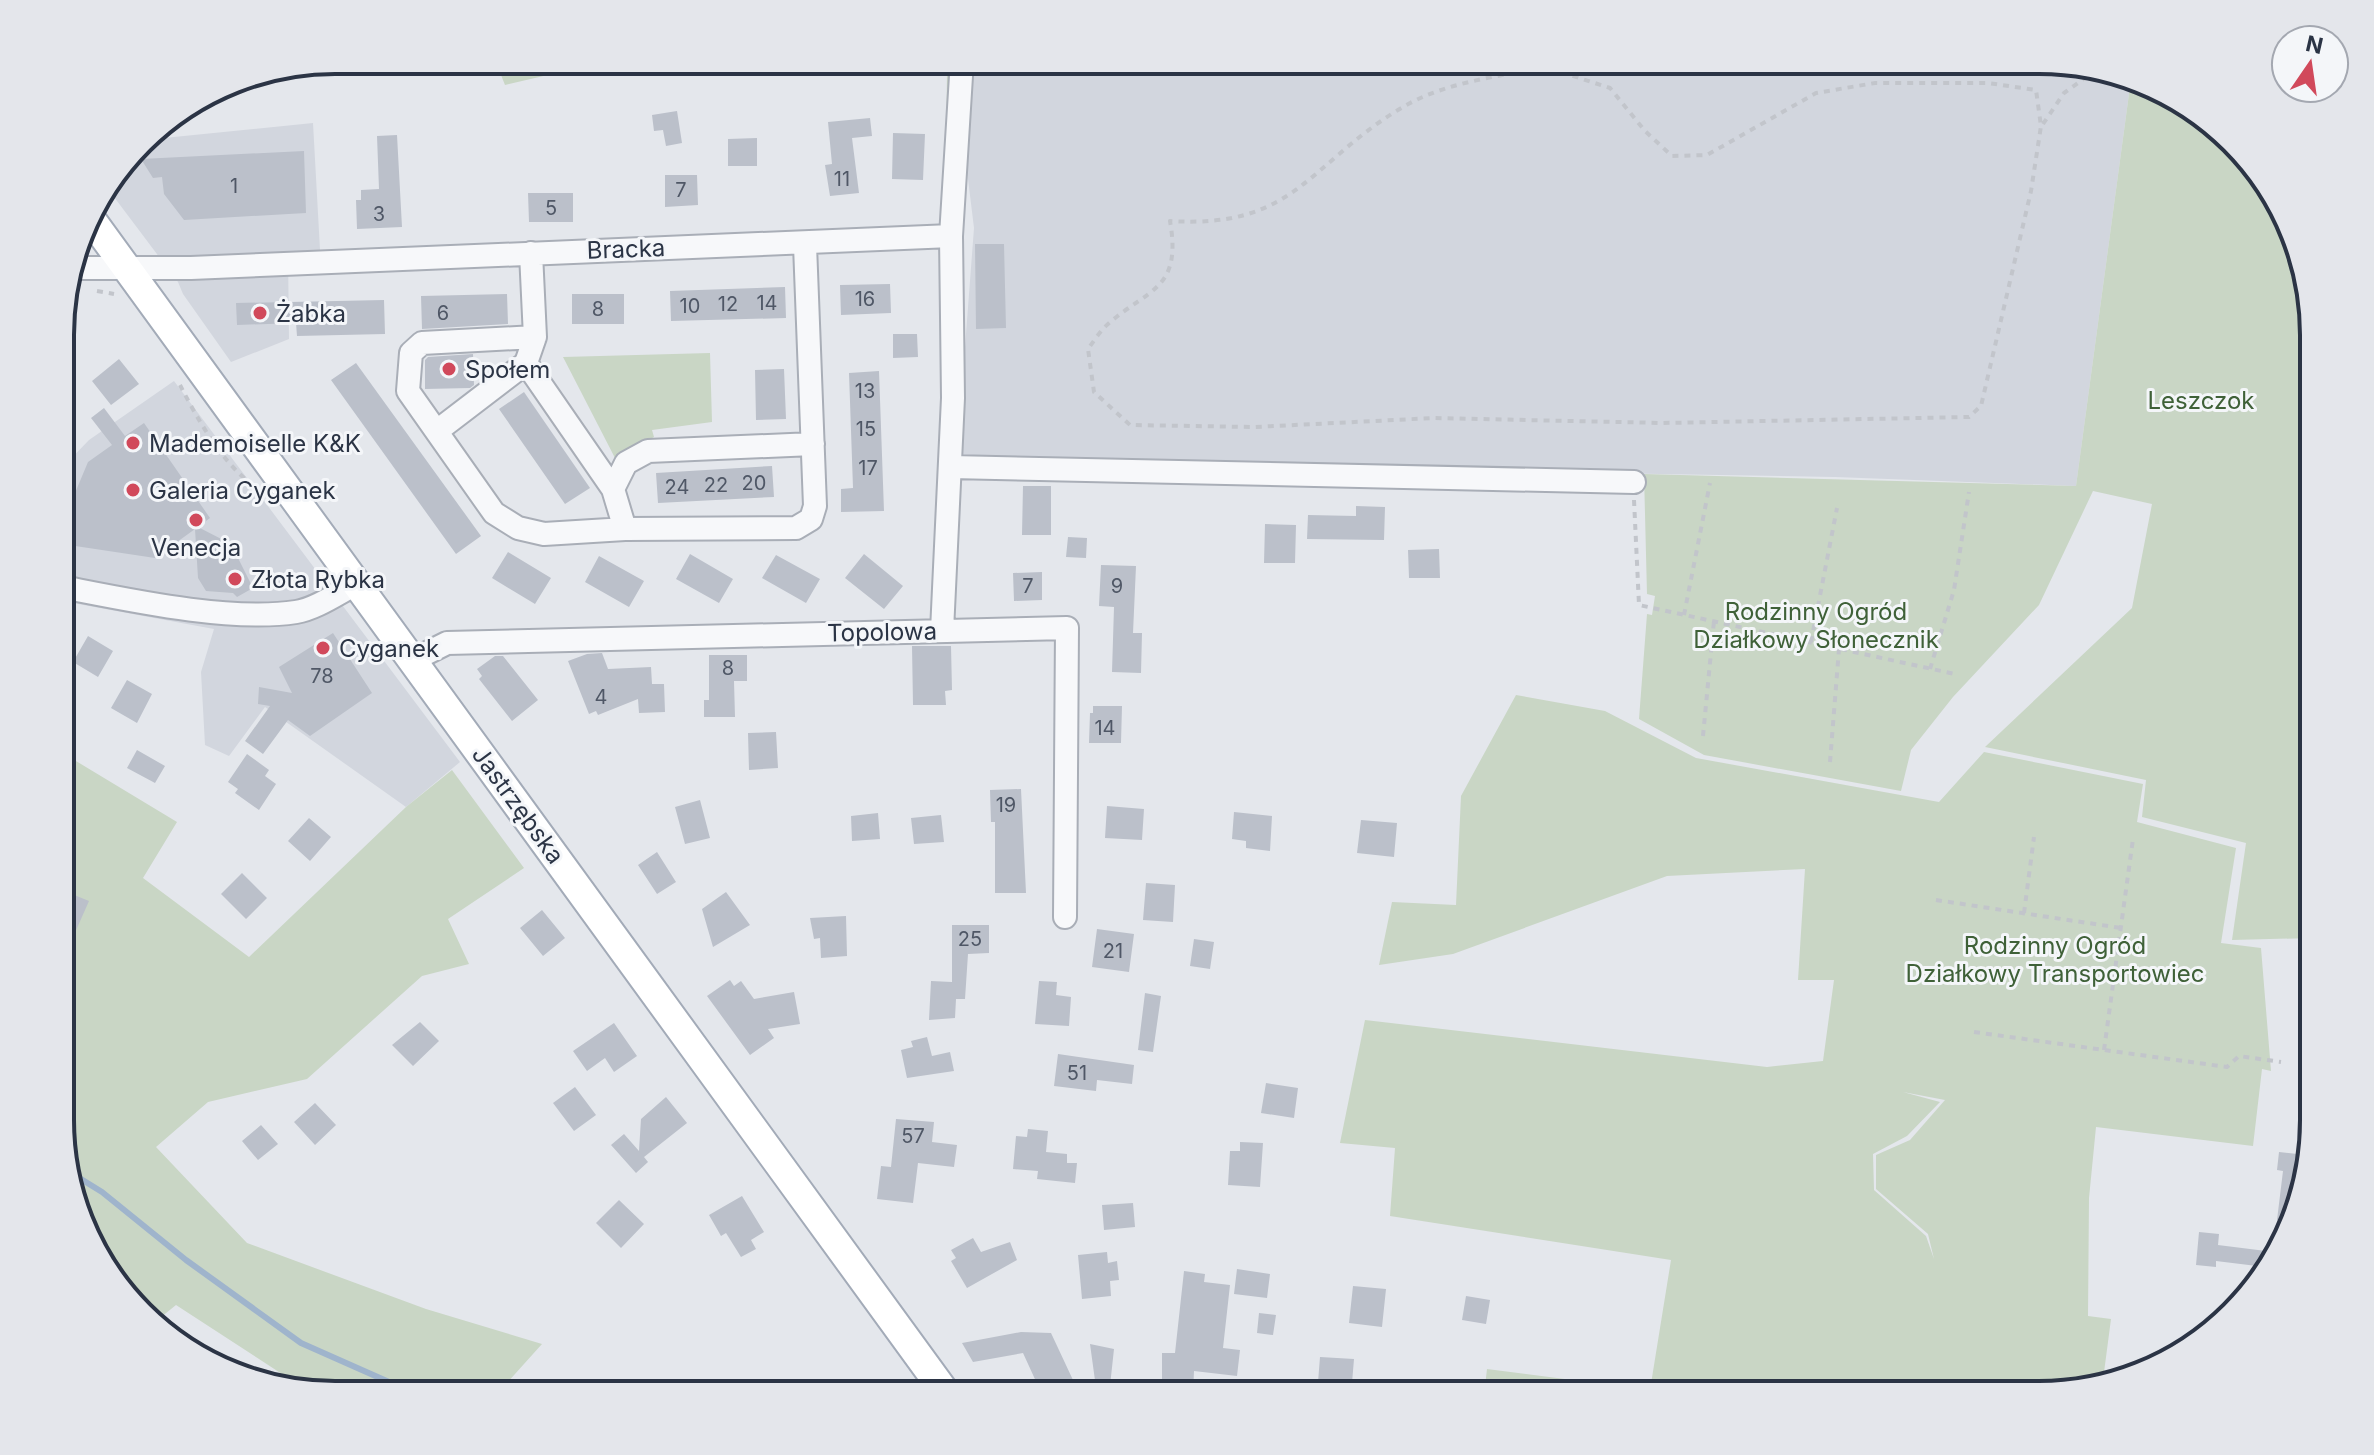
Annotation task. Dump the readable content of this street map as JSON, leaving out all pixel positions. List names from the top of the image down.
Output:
{
  "streets": {
    "main road": ["Jastrzębska"],
    "street": ["Bracka", "Topolowa"]
  },
  "crossings": [
    ["Bracka", "Jastrzębska"],
    ["Topolowa", "Jastrzębska"]
  ],
  "parks": ["Leszczok", "Rodzinny Ogród Działkowy Słonecznik", "Rodzinny Ogród Działkowy Transportowiec"],
  "places": [
    "Żabka",
    "Społem",
    "Mademoiselle K&K",
    "Galeria Cyganek",
    "Venecja",
    "Złota Rybka",
    "Cyganek"
  ],
  "house_numbers": [
    "11",
    "1",
    "7",
    "5",
    "3",
    "16",
    "14",
    "12",
    "10",
    "8",
    "6",
    "13",
    "15",
    "17",
    "20",
    "22",
    "24",
    "7",
    "9",
    "8",
    "78",
    "4",
    "14",
    "19",
    "25",
    "21",
    "51",
    "57"
  ],
  "north": "top"
}
